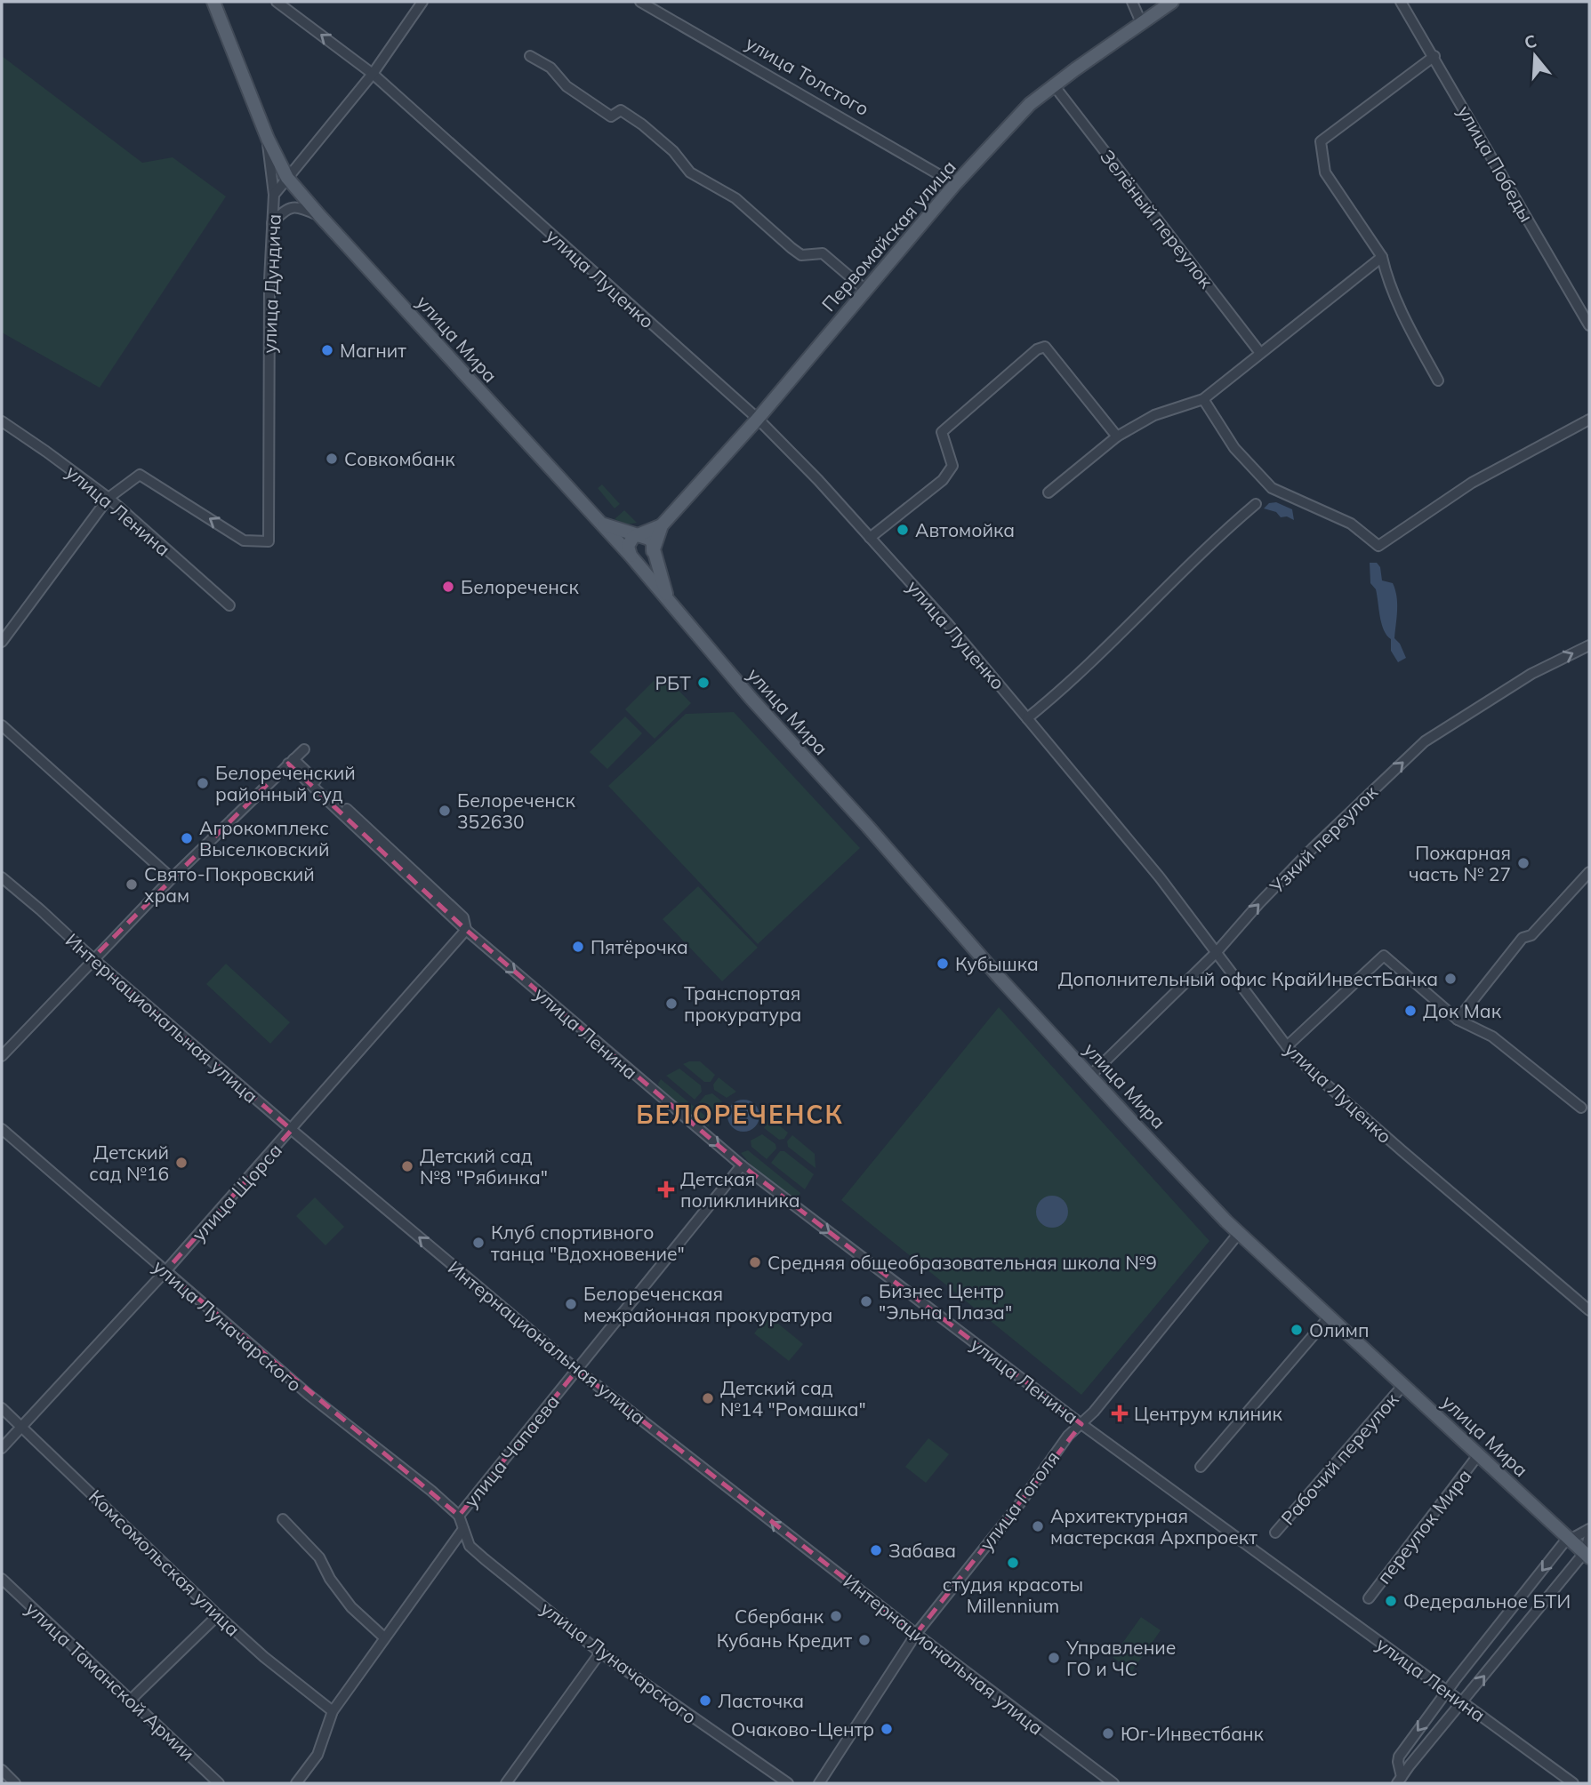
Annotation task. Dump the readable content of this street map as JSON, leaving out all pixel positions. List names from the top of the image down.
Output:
{
  "streets": {
    "main road": ["Первомайская улица", "улица Мира"],
    "street": [
      "улица Толстого",
      "улица Победы",
      "Зелёный переулок",
      "улица Луценко",
      "улица Дундича",
      "улица Ленина",
      "Узкий переулок",
      "Интернациональная улица",
      "улица Щорса",
      "улица Луначарского",
      "улица Чапаева",
      "Рабочий переулок",
      "улица Гоголя",
      "переулок Мира",
      "Комсомольская улица",
      "улица Таманской Армии"
    ]
  },
  "crossings": [
    ["улица Толстого", "Первомайская улица"],
    ["Зелёный переулок", "Первомайская улица"],
    ["Первомайская улица", "улица Луценко"],
    ["Первомайская улица", "улица Мира"],
    ["улица Луценко", "улица Дундича"],
    ["улица Луценко", "Узкий переулок"],
    ["улица Дундича", "улица Мира"],
    ["улица Дундича", "улица Ленина"],
    ["улица Мира", "Узкий переулок"],
    ["улица Мира", "Рабочий переулок"],
    ["улица Мира", "улица Гоголя"],
    ["улица Мира", "переулок Мира"],
    ["улица Ленина", "улица Щорса"],
    ["улица Ленина", "улица Чапаева"],
    ["улица Ленина", "улица Гоголя"],
    ["Интернациональная улица", "улица Щорса"],
    ["Интернациональная улица", "улица Чапаева"],
    ["Интернациональная улица", "улица Гоголя"],
    ["улица Щорса", "улица Луначарского"],
    ["улица Щорса", "Комсомольская улица"],
    ["улица Луначарского", "улица Чапаева"],
    ["улица Чапаева", "Комсомольская улица"]
  ],
  "one_way": ["улица Ленина", "Узкий переулок", "Интернациональная улица"],
  "districts": ["БЕЛОРЕЧЕНСК"],
  "places": {
    "other": [
      "Магнит",
      "Совкомбанк",
      "Автомойка",
      "Белореченск",
      "РБТ",
      "Белореченский районный суд",
      "Белореченск 352630",
      "Агрокомплекс Выселковский",
      "Пожарная часть № 27",
      "Свято-Покровский храм",
      "Пятёрочка",
      "Кубышка",
      "Дополнительный офис КрайИнвестБанка",
      "Транспортая прокуратура",
      "Док Мак",
      "Детский сад №16",
      "Детский сад №8 \"Рябинка\"",
      "Клуб спортивного танца \"Вдохновение\"",
      "Средняя общеобразовательная школа №9",
      "Бизнес Центр \"Эльна Плаза\"",
      "Белореченская межрайонная прокуратура",
      "Олимп",
      "Детский сад №14 \"Ромашка\"",
      "Архитектурная мастерская Архпроект",
      "Забава",
      "студия красоты Millennium",
      "Федеральное БТИ",
      "Сбербанк",
      "Кубань Кредит",
      "Управление ГО и ЧС",
      "Ласточка",
      "Очаково-Центр",
      "Юг-Инвестбанк"
    ],
    "health": ["Детская поликлиника", "Центрум клиник"]
  },
  "north": "top"
}
